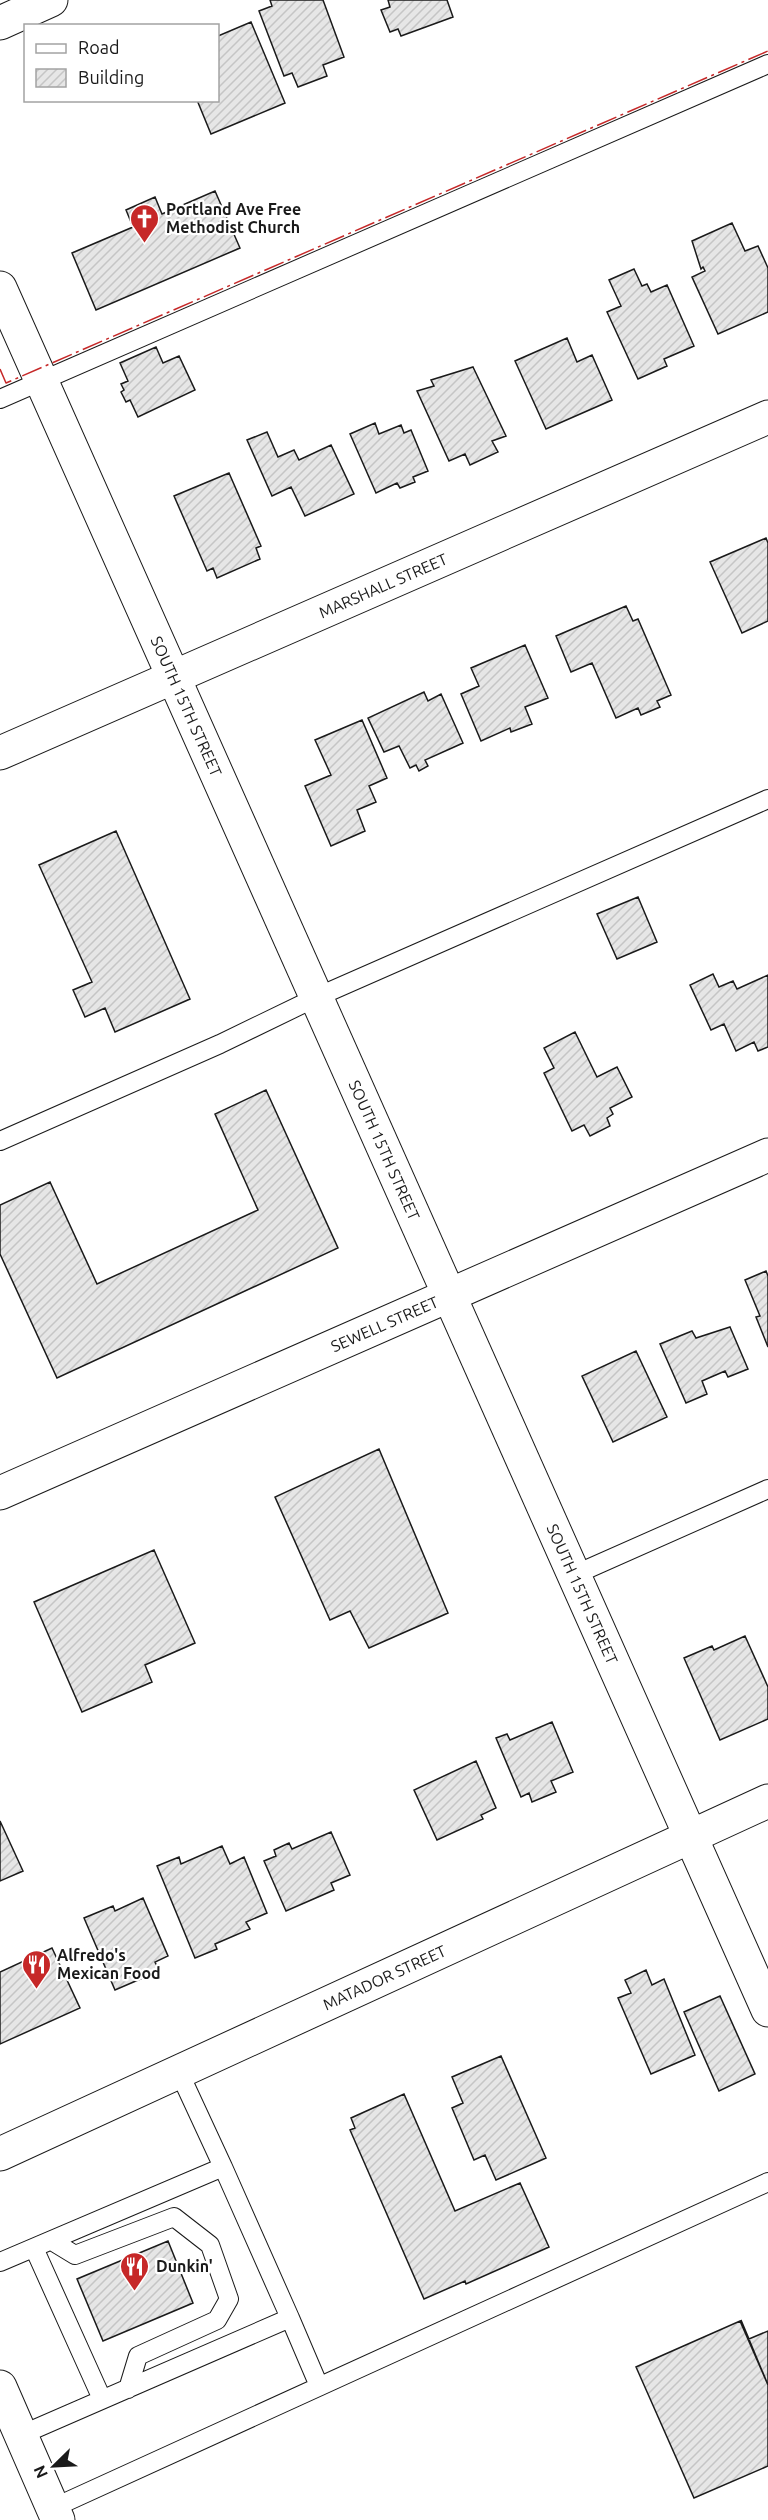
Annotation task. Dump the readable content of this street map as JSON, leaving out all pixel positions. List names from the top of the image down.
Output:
{
  "streets": {
    "street": [
      "MARSHALL STREET",
      "SOUTH 15TH STREET",
      "SEWELL STREET",
      "MATADOR STREET"
    ]
  },
  "crossings": [
    ["MARSHALL STREET", "SOUTH 15TH STREET"],
    ["SOUTH 15TH STREET", "SEWELL STREET"],
    ["SOUTH 15TH STREET", "MATADOR STREET"]
  ],
  "places": {
    "church": ["Portland Ave Free Methodist Church"],
    "restaurant": ["Alfredo's Mexican Food", "Dunkin'"]
  },
  "legend": ["Road", "Building"],
  "north": "bottom left"
}
